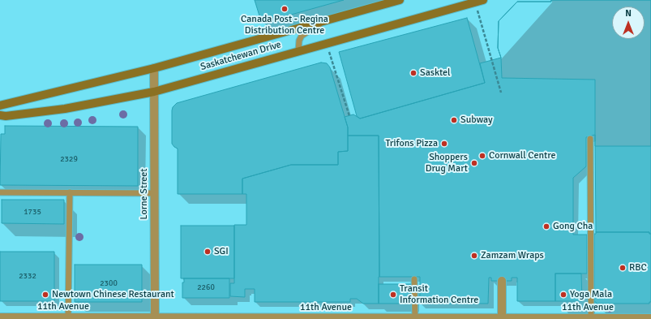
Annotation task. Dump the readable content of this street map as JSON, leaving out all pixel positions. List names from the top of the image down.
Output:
{
  "streets": {
    "main road": ["Saskatchewan Drive"],
    "street": ["Lorne Street", "11th Avenue"]
  },
  "crossings": [
    ["Saskatchewan Drive", "Lorne Street"],
    ["Lorne Street", "11th Avenue"]
  ],
  "places": [
    "Canada Post - Regina Distribution Centre",
    "Sasktel",
    "Subway",
    "Trifons Pizza",
    "Cornwall Centre",
    "Shoppers Drug Mart",
    "Gong Cha",
    "SGI",
    "Zamzam Wraps",
    "RBC",
    "Newtown Chinese Restaurant",
    "Transit Information Centre",
    "Yoga Mala"
  ],
  "house_numbers": [
    "2329",
    "1735",
    "2332",
    "2300",
    "2260"
  ],
  "north": "top"
}
